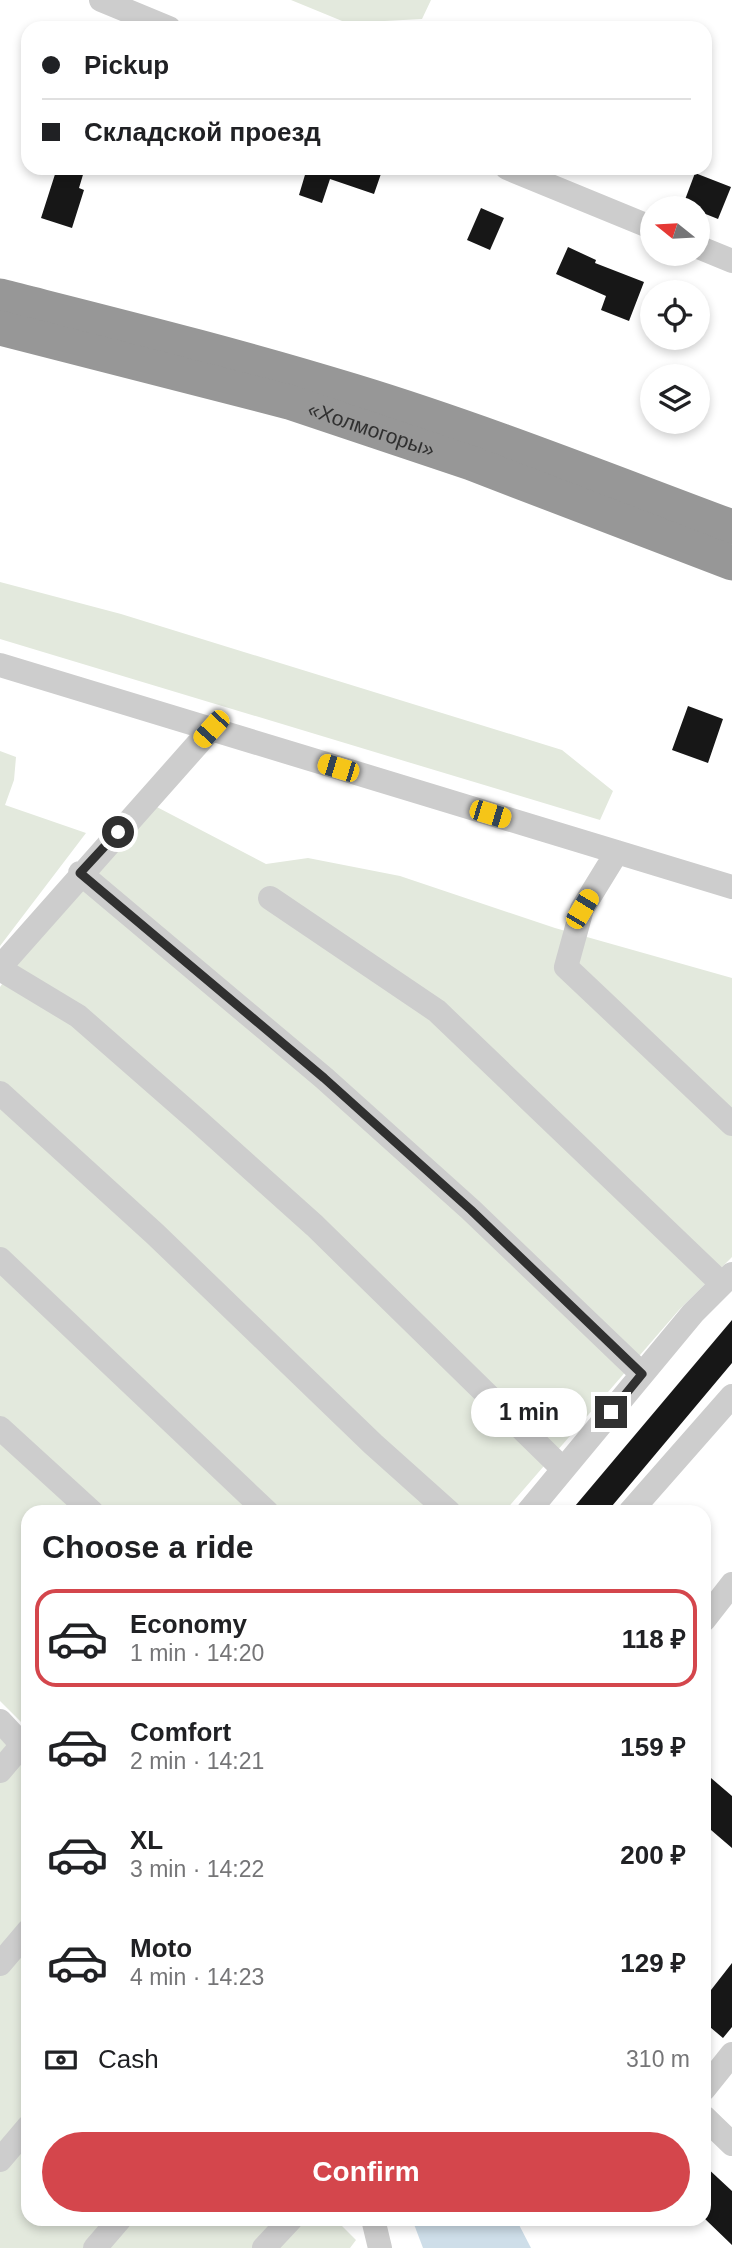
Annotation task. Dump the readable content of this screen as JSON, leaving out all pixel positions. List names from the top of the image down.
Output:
{
  "streets": {
    "highway": ["«Холмогоры»"]
  },
  "north": "left",
  "page": {
    "banner": ["Pickup", "Складской проезд"],
    "bubble": "1 min",
    "heading": "Choose a ride",
    "list": [
      {
        "name": "Economy",
        "note": "1 min · 14:20",
        "value": "118 ₽"
      },
      {
        "name": "Comfort",
        "note": "2 min · 14:21",
        "value": "159 ₽"
      },
      {
        "name": "XL",
        "note": "3 min · 14:22",
        "value": "200 ₽"
      },
      {
        "name": "Moto",
        "note": "4 min · 14:23",
        "value": "129 ₽"
      }
    ],
    "pay": ["Cash", "310 m"],
    "buttons": "Confirm"
  }
}
